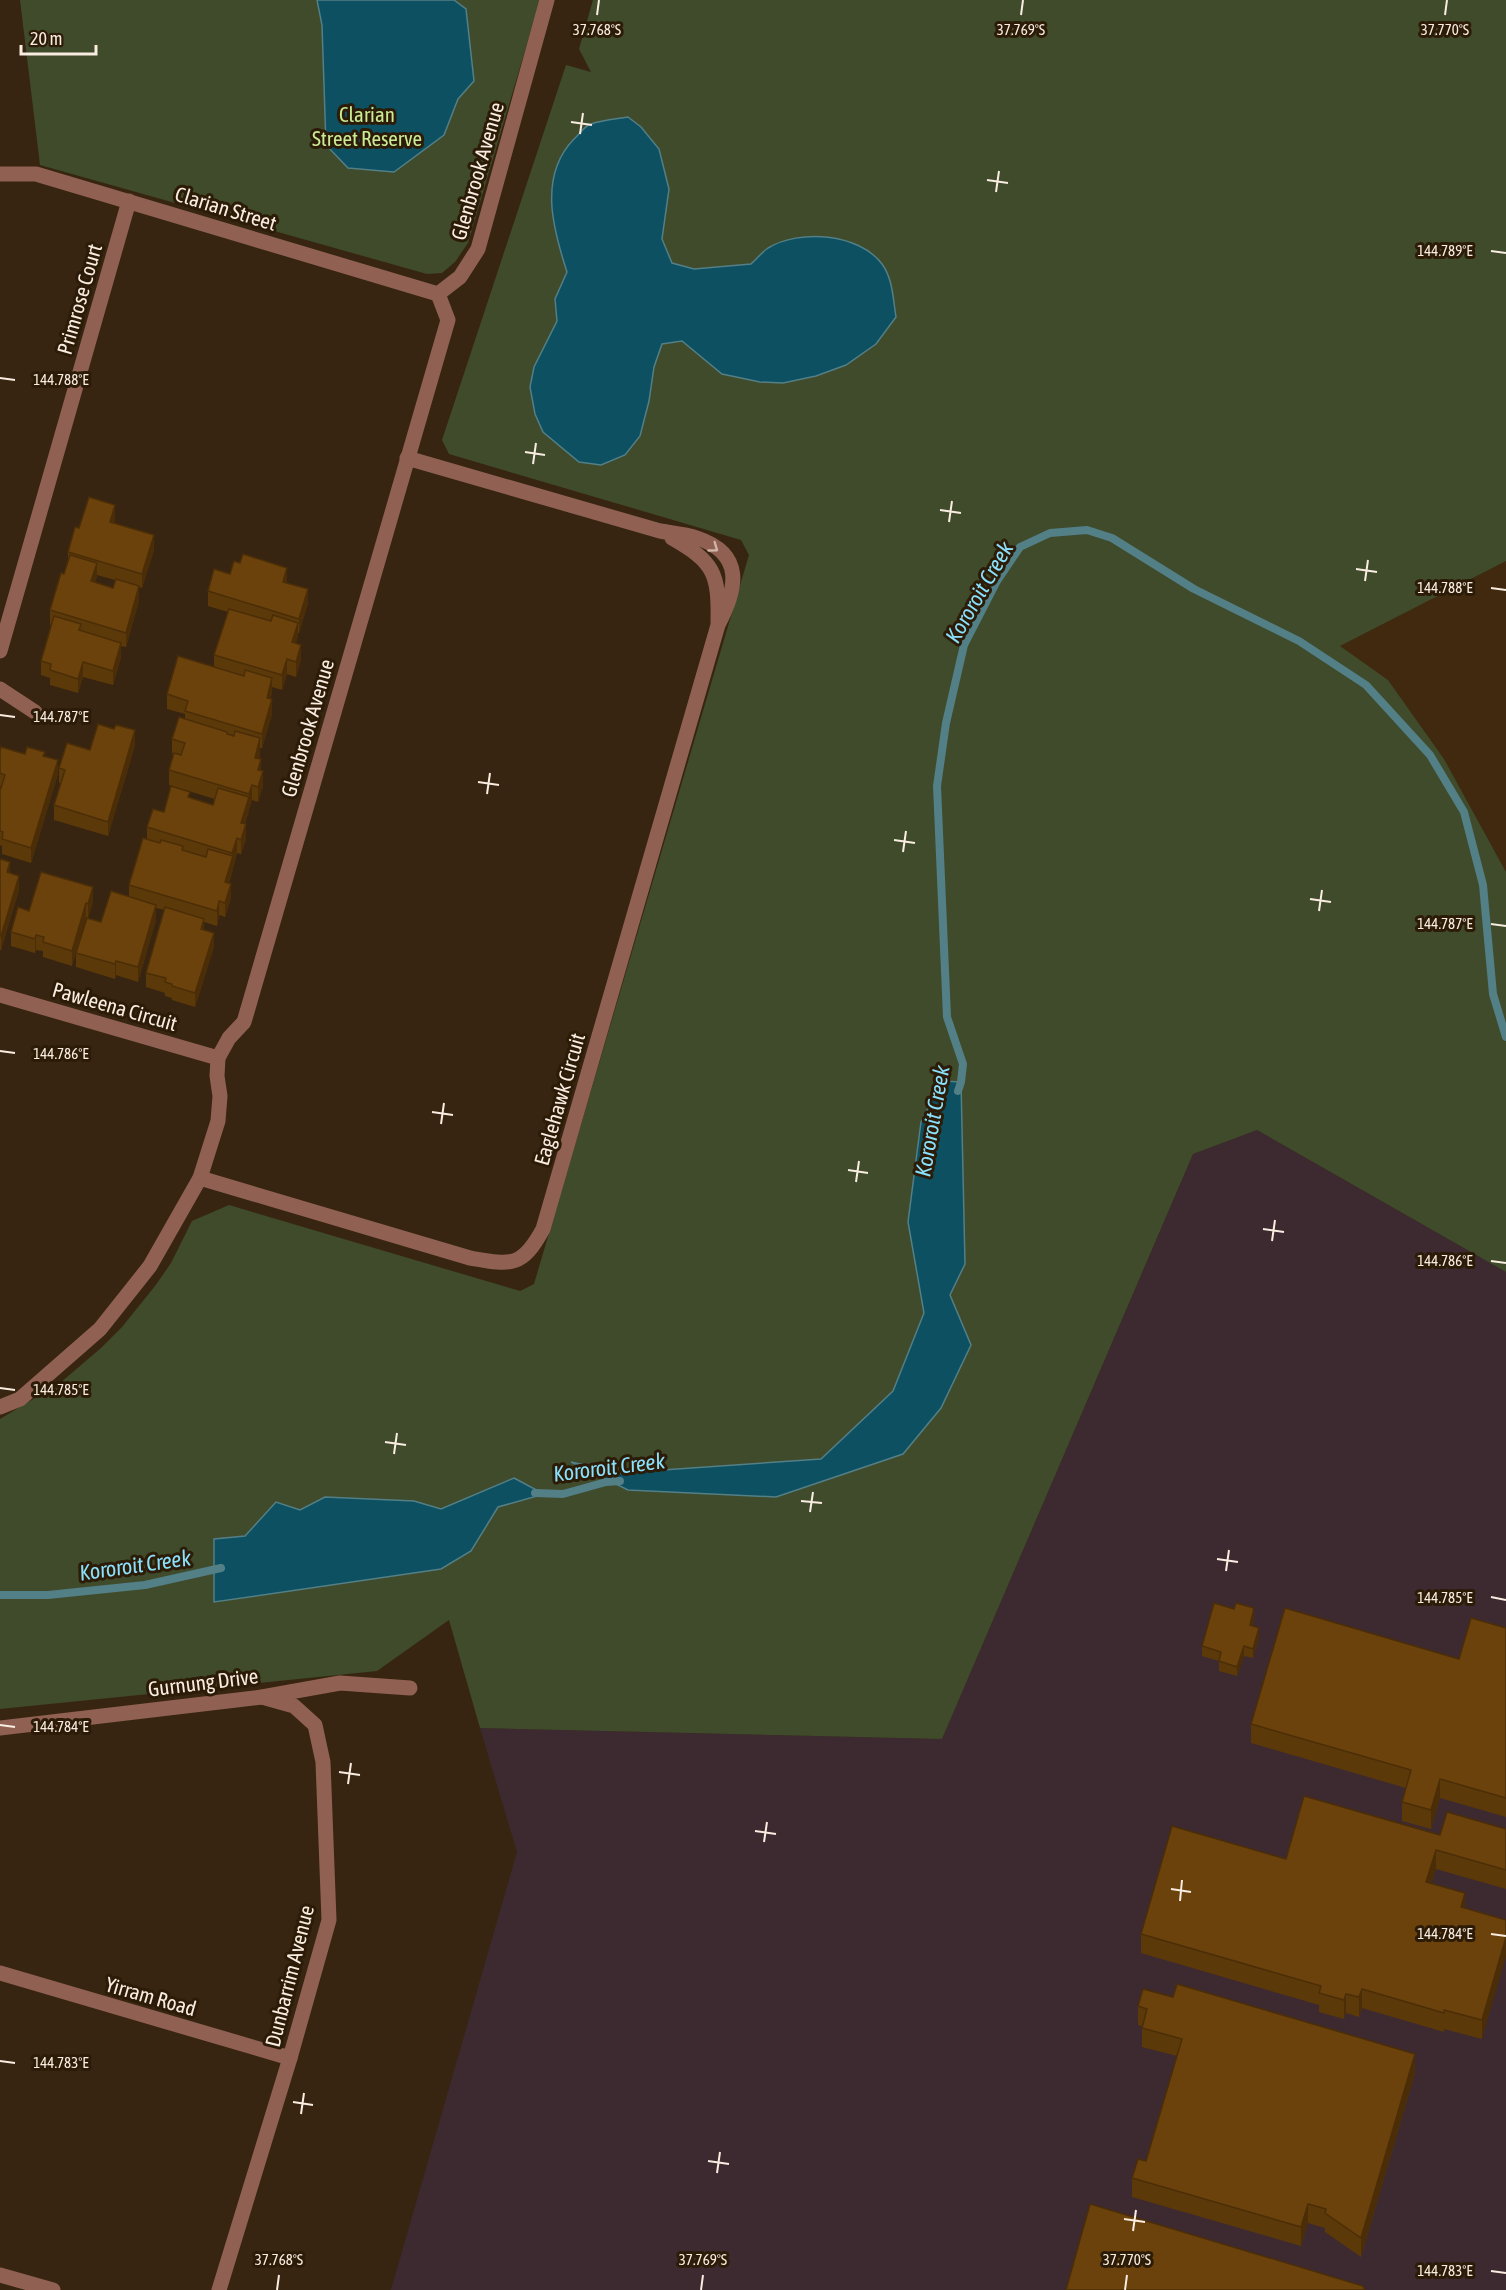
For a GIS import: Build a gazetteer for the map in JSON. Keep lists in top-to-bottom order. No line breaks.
{"streets":{"street":["Glenbrook Avenue","Clarian Street","Primrose Court","Pawleena Circuit","Eaglehawk Circuit","Gurnung Drive","Dunbarrim Avenue","Yirram Road"]},"crossings":[["Glenbrook Avenue","Clarian Street"],["Glenbrook Avenue","Pawleena Circuit"],["Glenbrook Avenue","Eaglehawk Circuit"],["Clarian Street","Primrose Court"],["Gurnung Drive","Dunbarrim Avenue"],["Dunbarrim Avenue","Yirram Road"]],"water":["Kororoit Creek"],"parks":["Clarian Street Reserve"],"scale_bar":"20 m","coordinates":["37.768°S","37.769°S","37.770°S","144.789°E","144.788°E","144.787°E","144.786°E","144.785°E","144.784°E","144.783°E"]}
